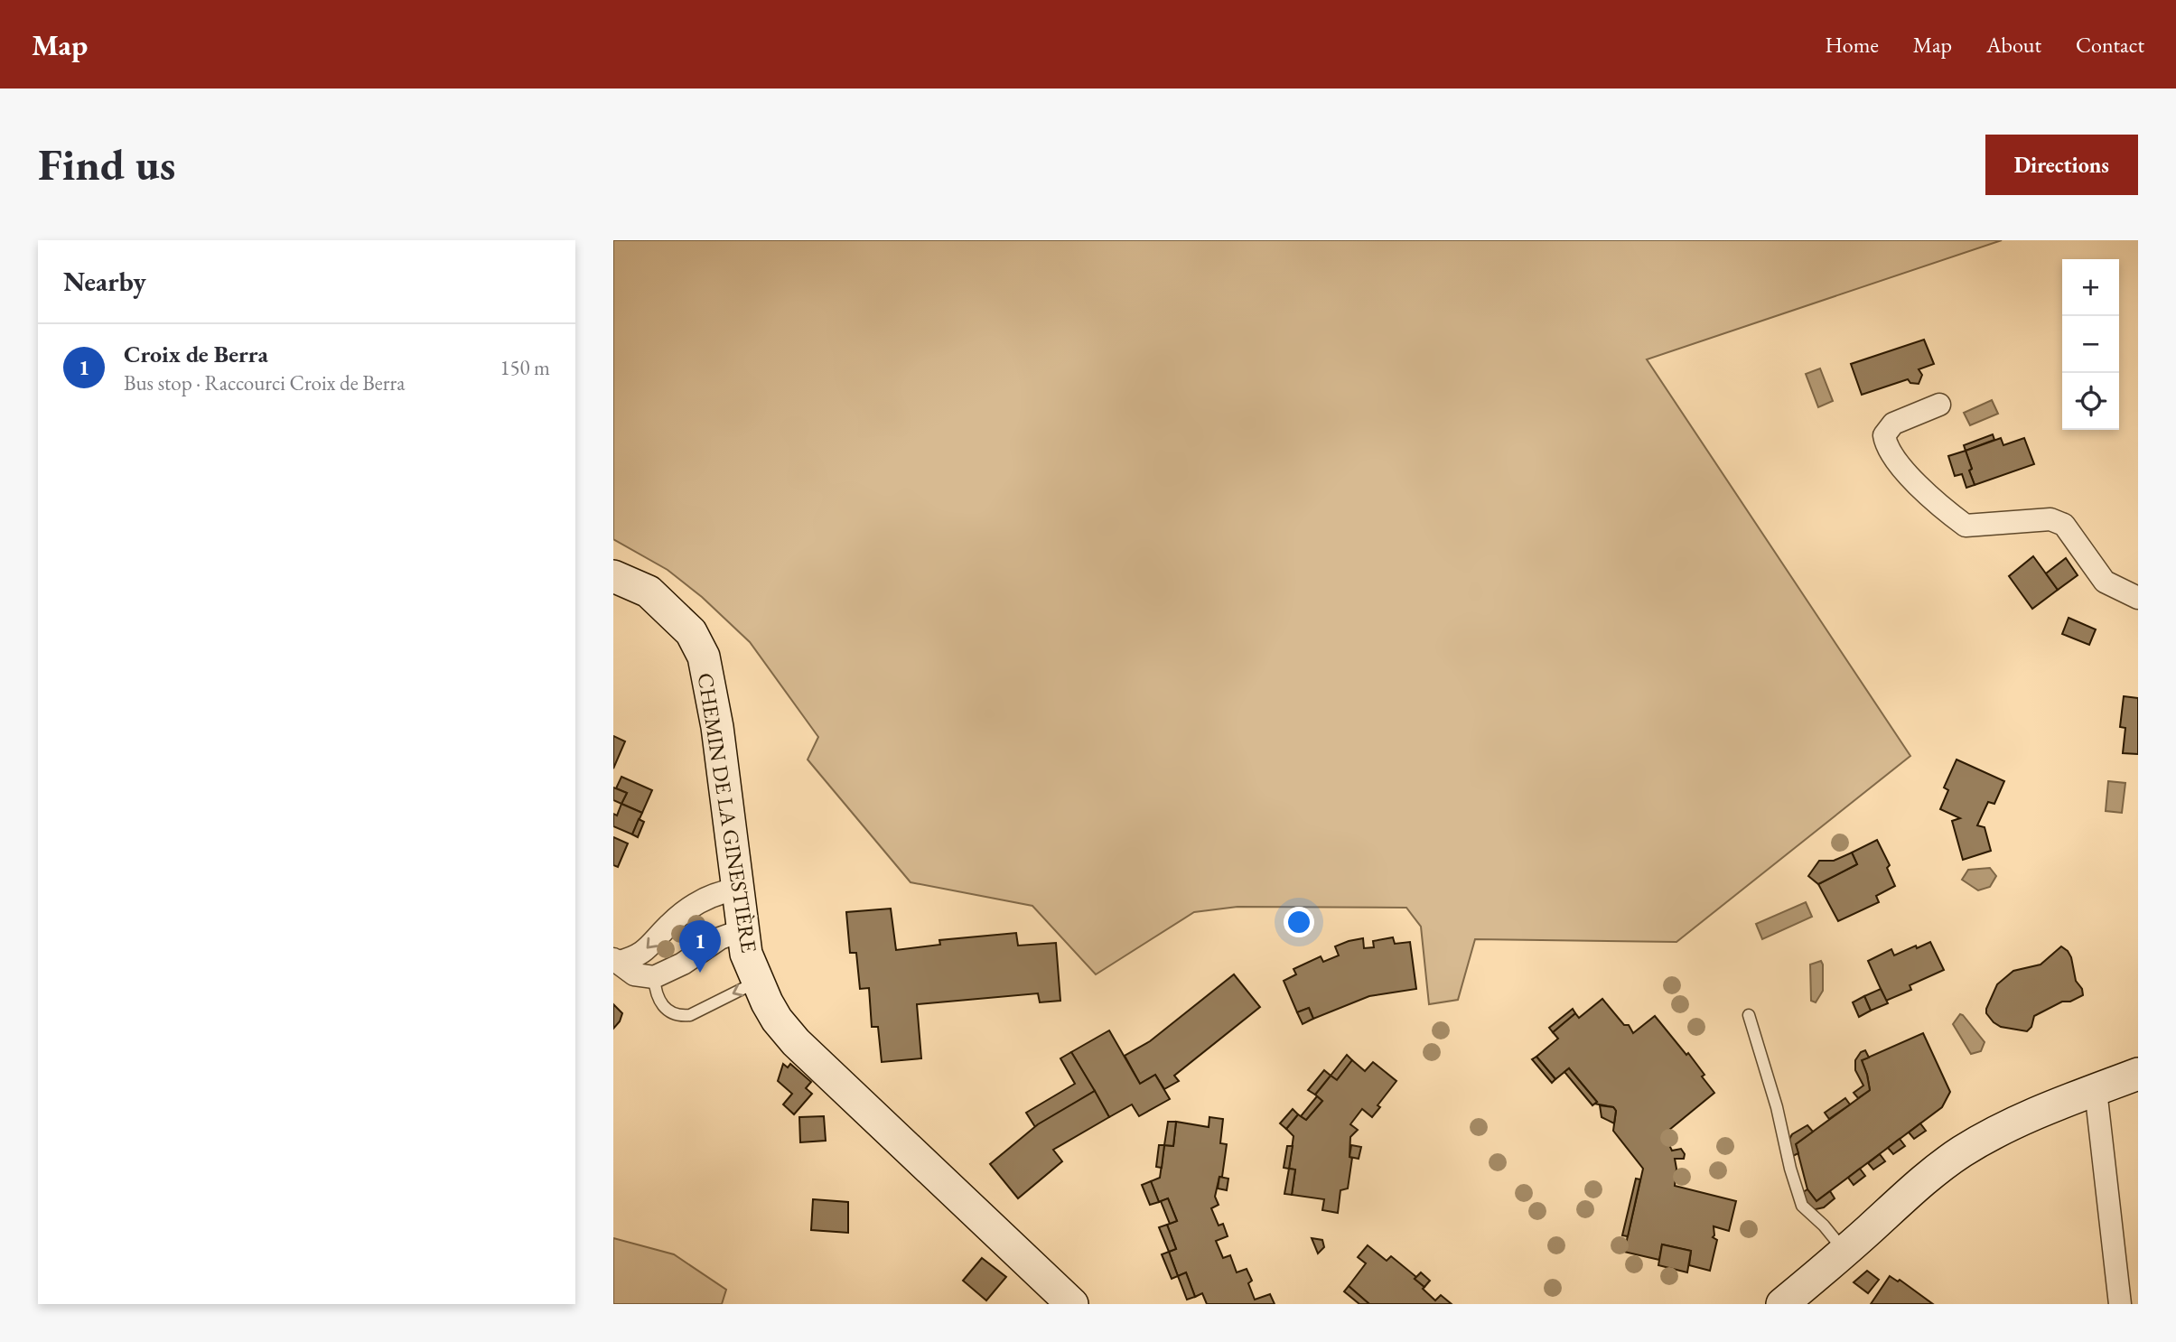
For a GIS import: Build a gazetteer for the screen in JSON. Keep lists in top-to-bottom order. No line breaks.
{"streets":{"street":["CHEMIN DE LA GINESTIÈRE"]},"page":{"header":"Map","nav":["Home","Map","About","Contact"],"buttons":"Directions","title":"Find us","heading":"Nearby","map_buttons":["+","−"],"list":[{"mark":"1","name":"Croix de Berra","note":"Bus stop · Raccourci Croix de Berra","value":"150 m"}],"pins":"1"}}
